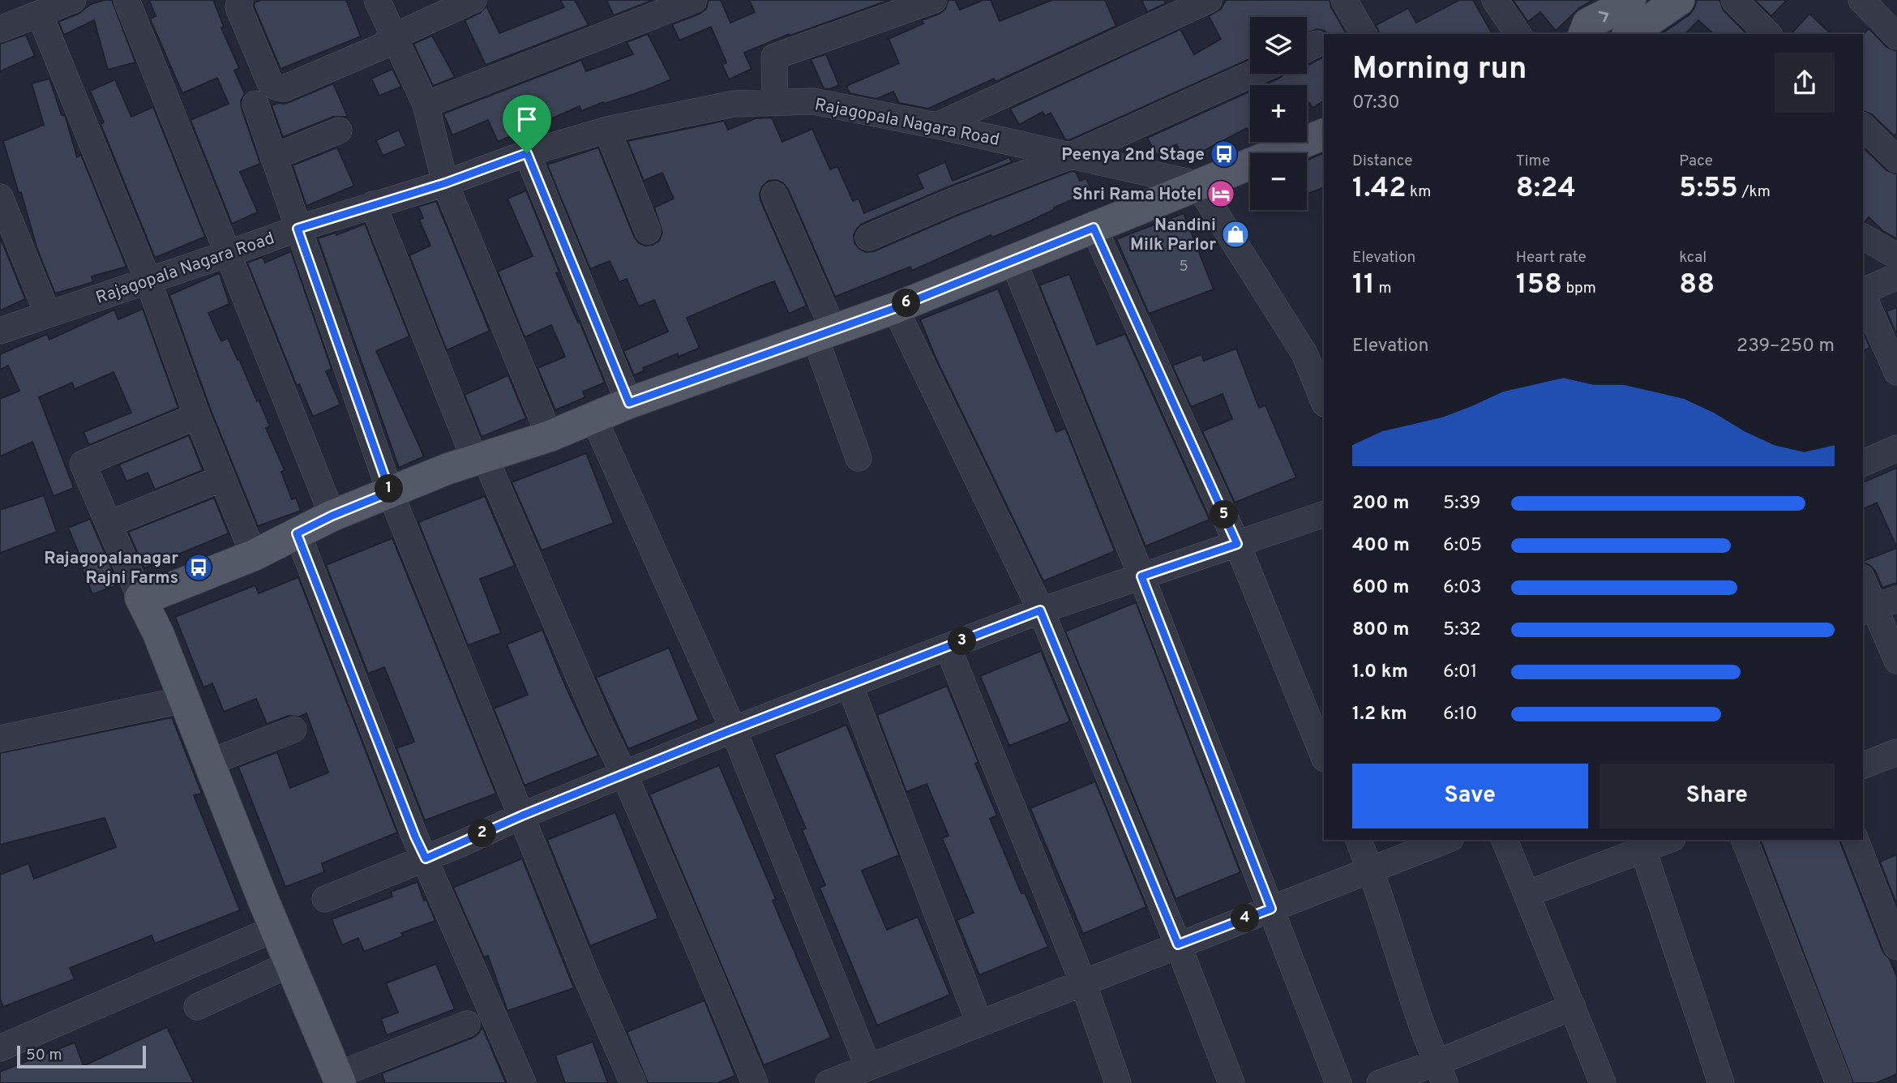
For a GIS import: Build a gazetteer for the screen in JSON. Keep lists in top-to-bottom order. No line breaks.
{"streets":{"street":["Rajagopala Nagara Road"]},"places":{"bus stop":["Peenya 2nd Stage","Rajagopalanagar Rajni Farms"],"hotel":["Shri Rama Hotel"],"shop":["Nandini Milk Parlor"]},"house_numbers":["5"],"scale_bar":"50 m","page":{"map_buttons":["+","−"],"heading":["Morning run","07:30"],"stats":[["Distance","1.42 km"],["Time","8:24"],["Pace","5:55 /km"],["Elevation","11 m"],["Heart rate","158 bpm"],["kcal","88"]],"pins":["6","1","5","3","2","4"],"chart":["Elevation","239–250 m"],"list":[{"name":"200 m","note":"5:39"},{"name":"400 m","note":"6:05"},{"name":"600 m","note":"6:03"},{"name":"800 m","note":"5:32"},{"name":"1.0 km","note":"6:01"},{"name":"1.2 km","note":"6:10"}],"buttons":["Save","Share"],"scale":"50 m"}}
